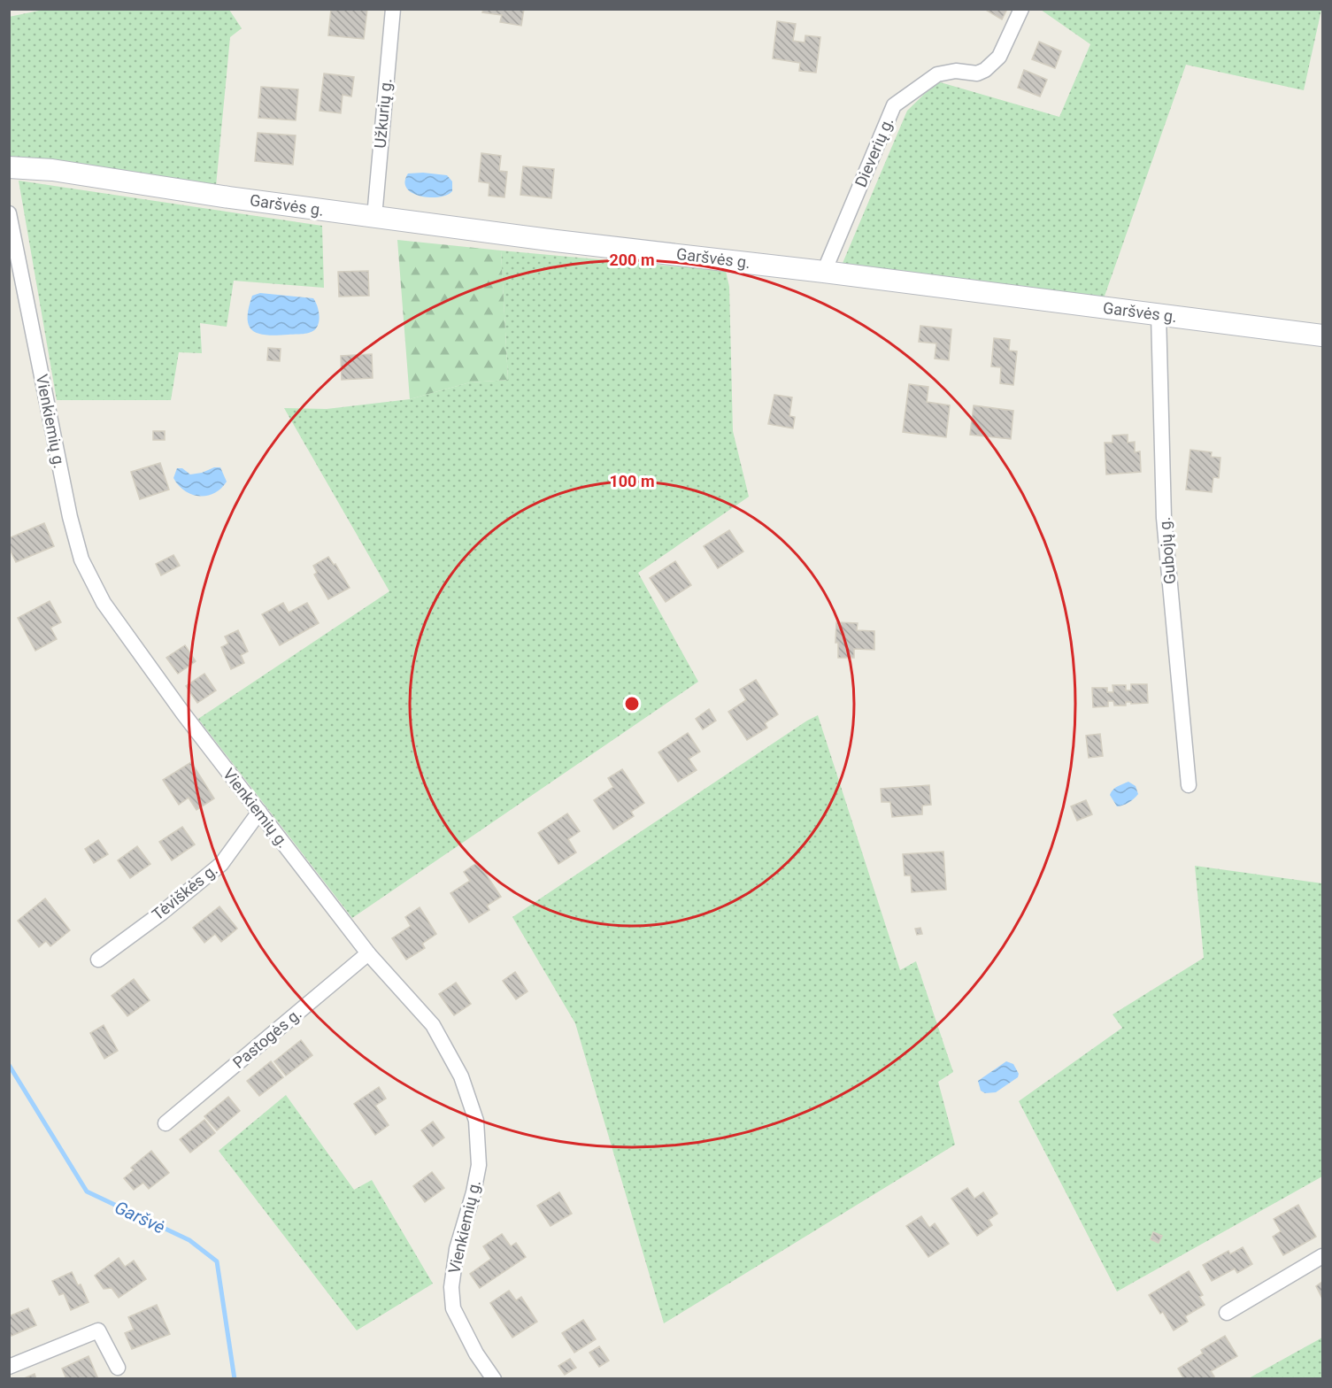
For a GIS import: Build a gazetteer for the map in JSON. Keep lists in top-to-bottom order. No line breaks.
{"streets":{"main road":["Garšvės g."],"street":["Užkurių g.","Dieverių g.","Vienkiemių g.","Gubojų g.","Tėviškės g.","Pastogės g."]},"crossings":[["Užkurių g.","Garšvės g."],["Dieverių g.","Garšvės g."],["Garšvės g.","Gubojų g."],["Vienkiemių g.","Tėviškės g."],["Vienkiemių g.","Pastogės g."]],"water":["Garšvė"],"rings":["200 m","100 m"]}
